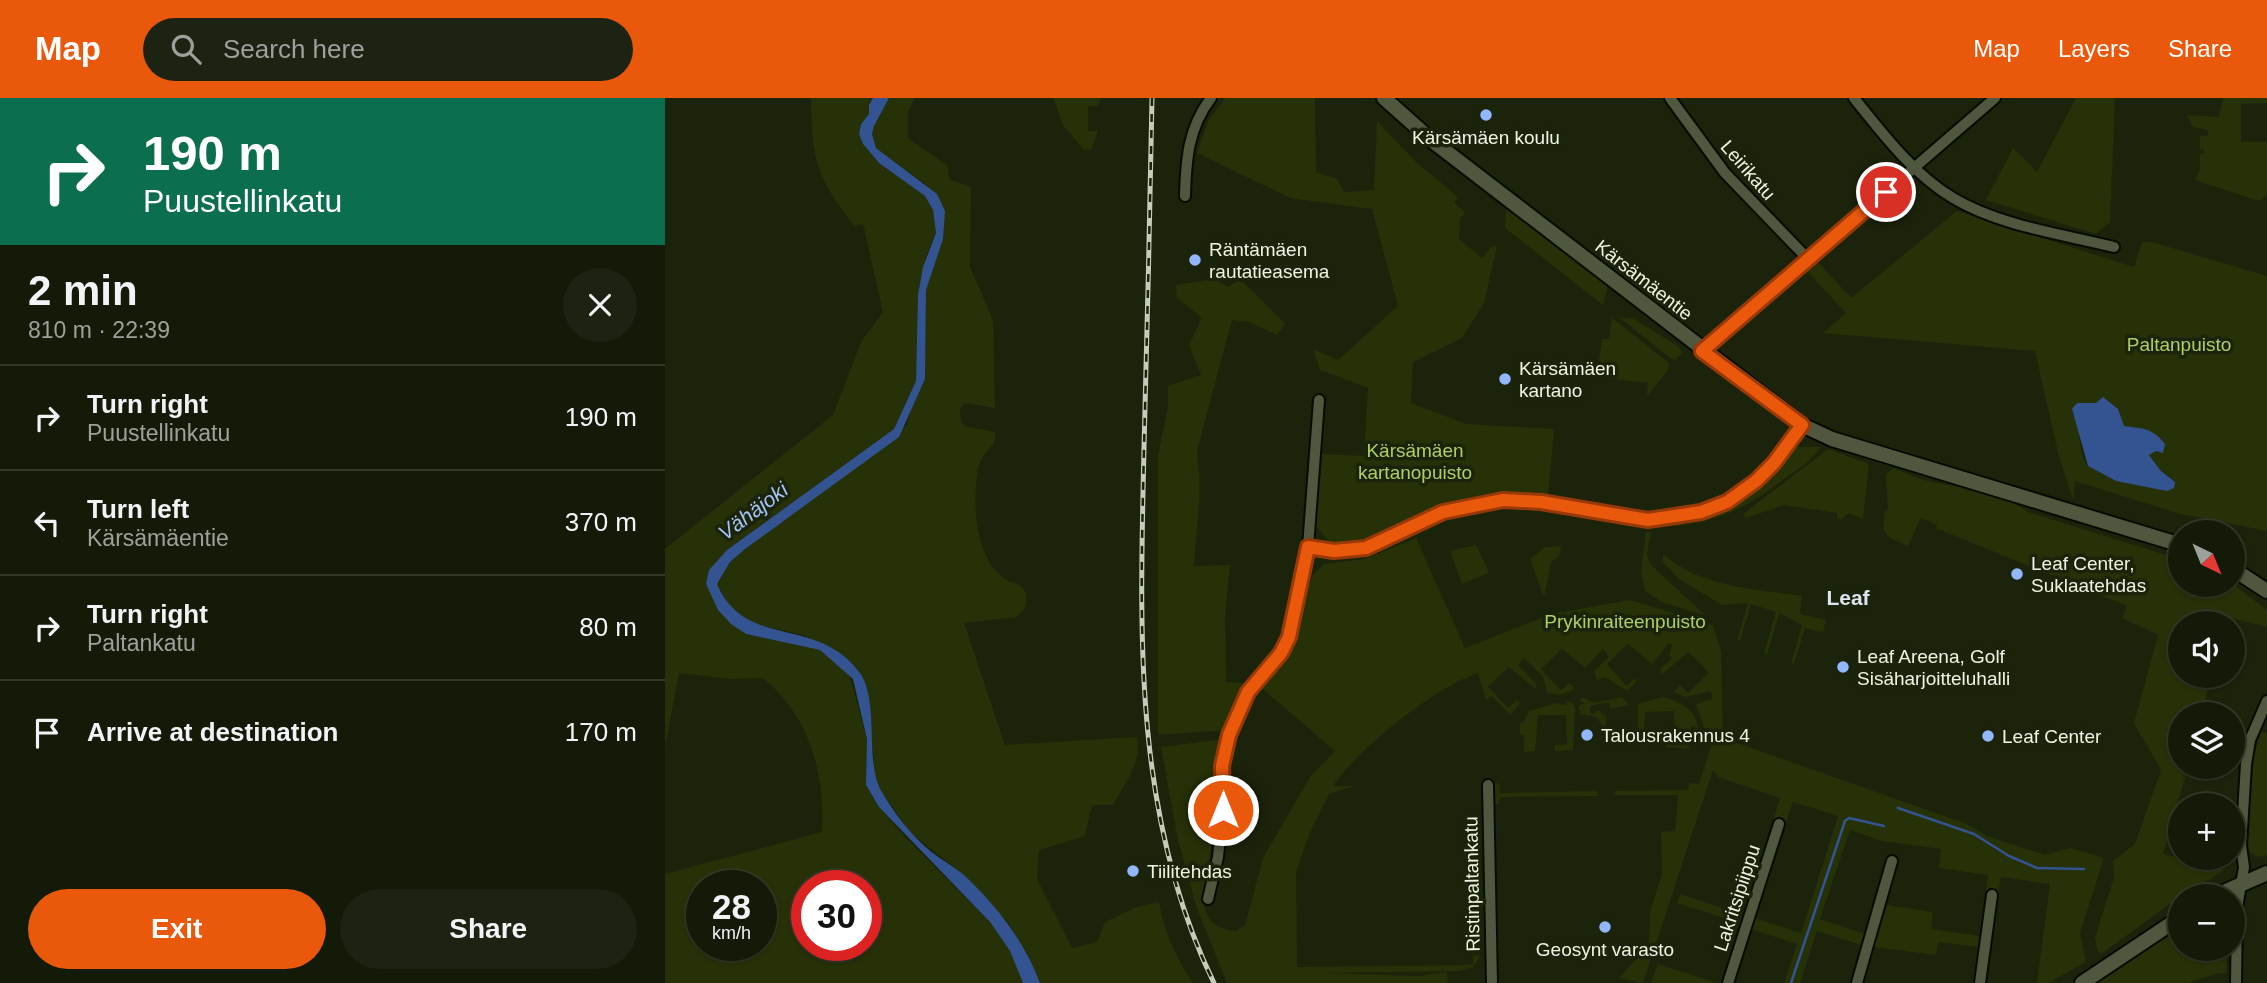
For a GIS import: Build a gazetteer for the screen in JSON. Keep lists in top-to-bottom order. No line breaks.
{"streets":{"street":["Leirikatu","Kärsämäentie","Ristinpaltankatu","Lakritsipiippu"]},"districts":["Leaf"],"water":["Vähäjoki"],"parks":["Paltanpuisto","Kärsämäen kartanopuisto","Prykinraiteenpuisto"],"places":["Kärsämäen koulu","Räntämäen rautatieasema","Kärsämäen kartano","Leaf Center, Suklaatehdas","Leaf Areena, Golf Sisäharjoitteluhalli","Talousrakennus 4","Leaf Center","Tiilitehdas","Geosynt varasto"],"north":"bottom right","page":{"header":"Map","search":"Search here","nav":["Map","Layers","Share"],"turn":["190 m","Puustellinkatu"],"heading":["2 min","810 m · 22:39"],"list":[{"name":"Turn right","note":"Puustellinkatu","value":"190 m"},{"name":"Turn left","note":"Kärsämäentie","value":"370 m"},{"name":"Turn right","note":"Paltankatu","value":"80 m"},{"name":"Arrive at destination","value":"170 m"}],"map_buttons":["+","−"],"speed":"28 km/h","limit":"30","buttons":["Exit","Share"]}}
